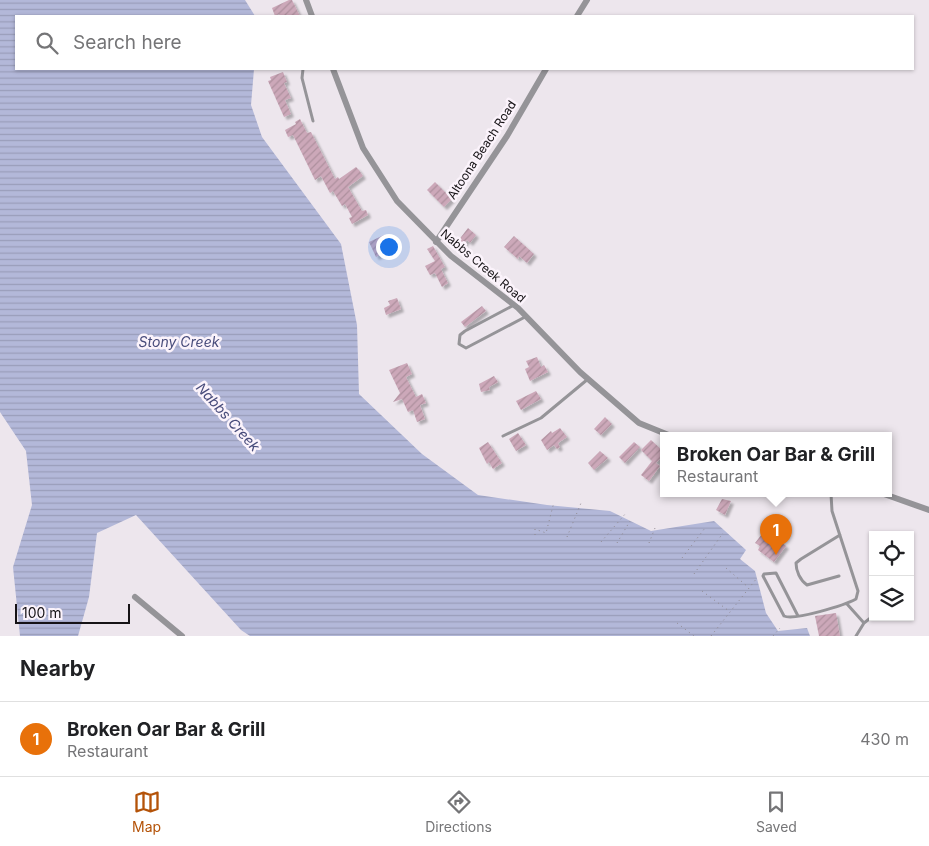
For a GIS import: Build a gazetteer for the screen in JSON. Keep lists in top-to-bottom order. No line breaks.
{"streets":{"street":["Altoona Beach Road","Nabbs Creek Road"]},"crossings":[["Altoona Beach Road","Nabbs Creek Road"]],"water":["Stony Creek","Nabbs Creek"],"scale_bar":"100 m","page":{"search":"Search here","popup":["Broken Oar Bar & Grill","Restaurant"],"pins":"1","scale":"100 m","heading":"Nearby","list":[{"mark":"1","name":"Broken Oar Bar & Grill","note":"Restaurant","value":"430 m"}],"nav":["Map","Directions","Saved"]}}
